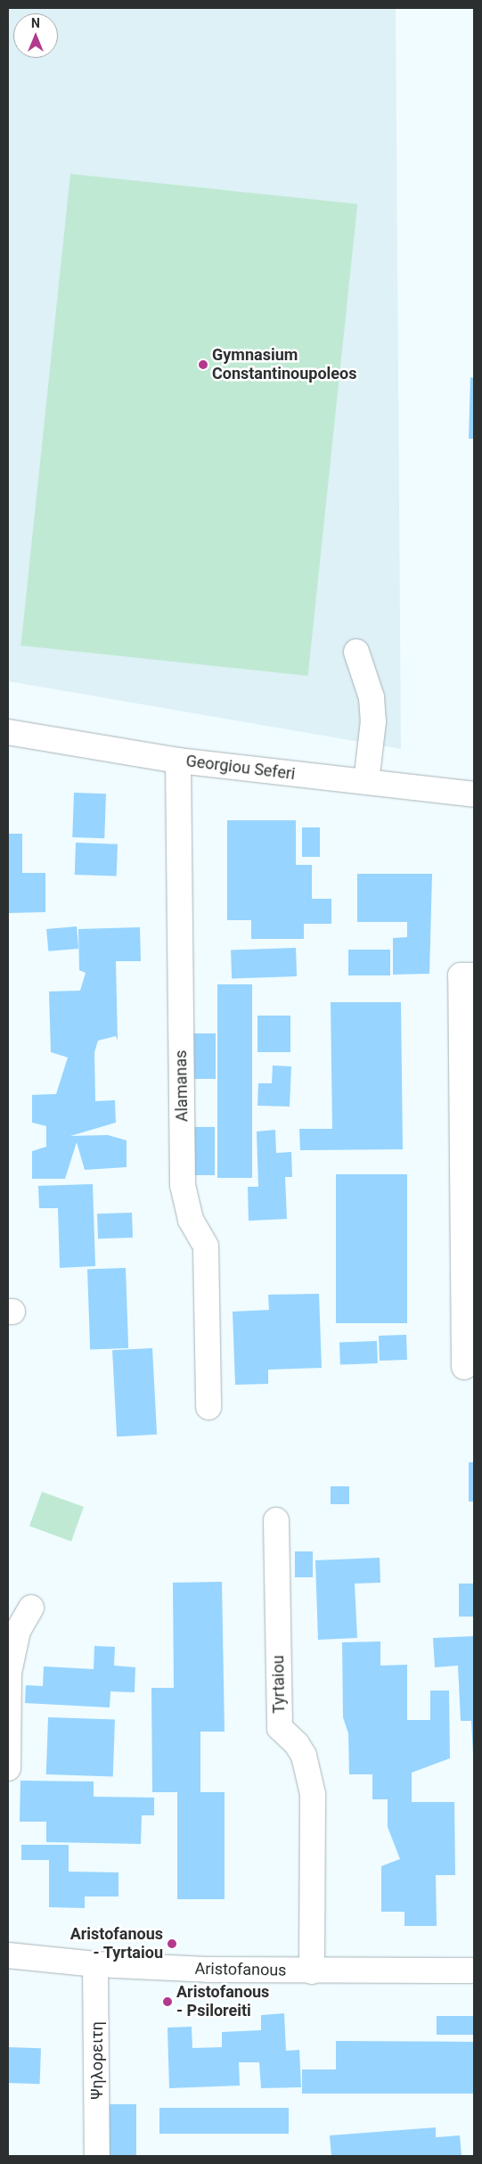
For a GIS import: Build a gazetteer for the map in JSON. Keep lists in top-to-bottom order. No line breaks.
{"streets":{"street":["Georgiou Seferi","Alamanas","Tyrtaiou","Aristofanous","Ψηλορειτη"]},"crossings":[["Georgiou Seferi","Alamanas"],["Tyrtaiou","Aristofanous"],["Aristofanous","Ψηλορειτη"]],"places":["Gymnasium Constantinoupoleos","Aristofanous - Tyrtaiou","Aristofanous - Psiloreiti"],"north":"top"}
